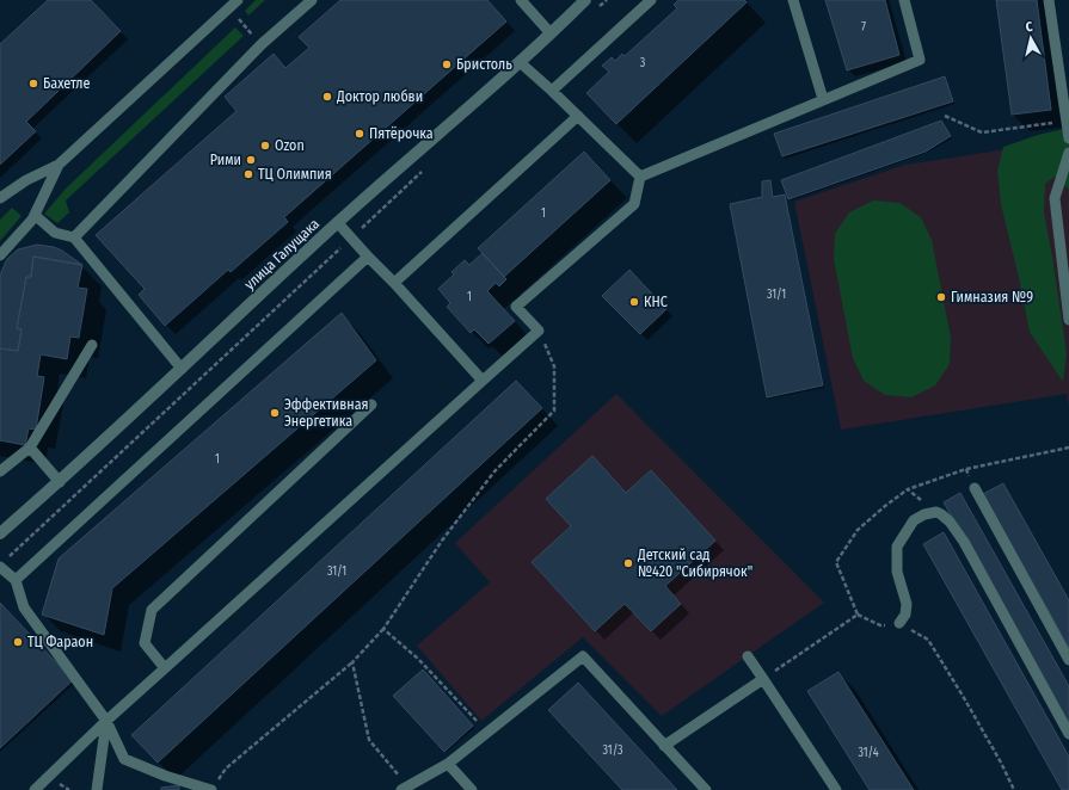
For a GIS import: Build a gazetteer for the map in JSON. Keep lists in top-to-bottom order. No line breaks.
{"streets":{"street":["улица Галущака"]},"places":["Бристоль","Бахетле","Доктор любви","Пятёрочка","Ozon","Рими","ТЦ Олимпия","Гимназия №9","КНС","Эффективная Энергетика","Детский сад №420 \"Сибирячок\"","ТЦ Фараон"],"house_numbers":["7","3","1","31/1","1","1","31/1","31/3","31/4"],"north":"top"}
